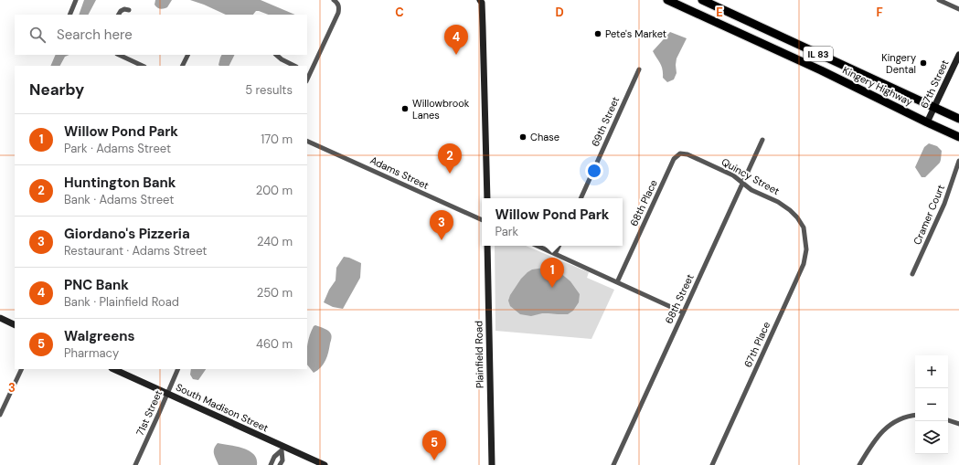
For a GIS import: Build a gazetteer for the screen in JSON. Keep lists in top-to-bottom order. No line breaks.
{"streets":{"highway":["IL 83","Kingery Highway"],"main road":["67th Street","Plainfield Road","South Madison Street"],"street":["69th Street","Adams Street","Quincy Street","68th Place","Cramer Court","68th Street","67th Place","71st Street"]},"crossings":[["67th Street","Kingery Highway"],["Quincy Street","68th Place"],["Quincy Street","68th Street"],["Quincy Street","67th Place"],["South Madison Street","71st Street"]],"places":["Pete's Market","Kingery Dental","Willowbrook Lanes","Chase"],"page":{"search":"Search here","pins":["4","2","3","1","5"],"heading":["Nearby","5 results"],"list":[{"mark":"1","name":"Willow Pond Park","note":"Park · Adams Street","value":"170 m"},{"mark":"2","name":"Huntington Bank","note":"Bank · Adams Street","value":"200 m"},{"mark":"3","name":"Giordano's Pizzeria","note":"Restaurant · Adams Street","value":"240 m"},{"mark":"4","name":"PNC Bank","note":"Bank · Plainfield Road","value":"250 m"},{"mark":"5","name":"Walgreens","note":"Pharmacy","value":"460 m"}],"popup":["Willow Pond Park","Park"],"map_buttons":["+","−"]},"grid":{"columns":["C","D","E","F"],"rows":["3"]}}
